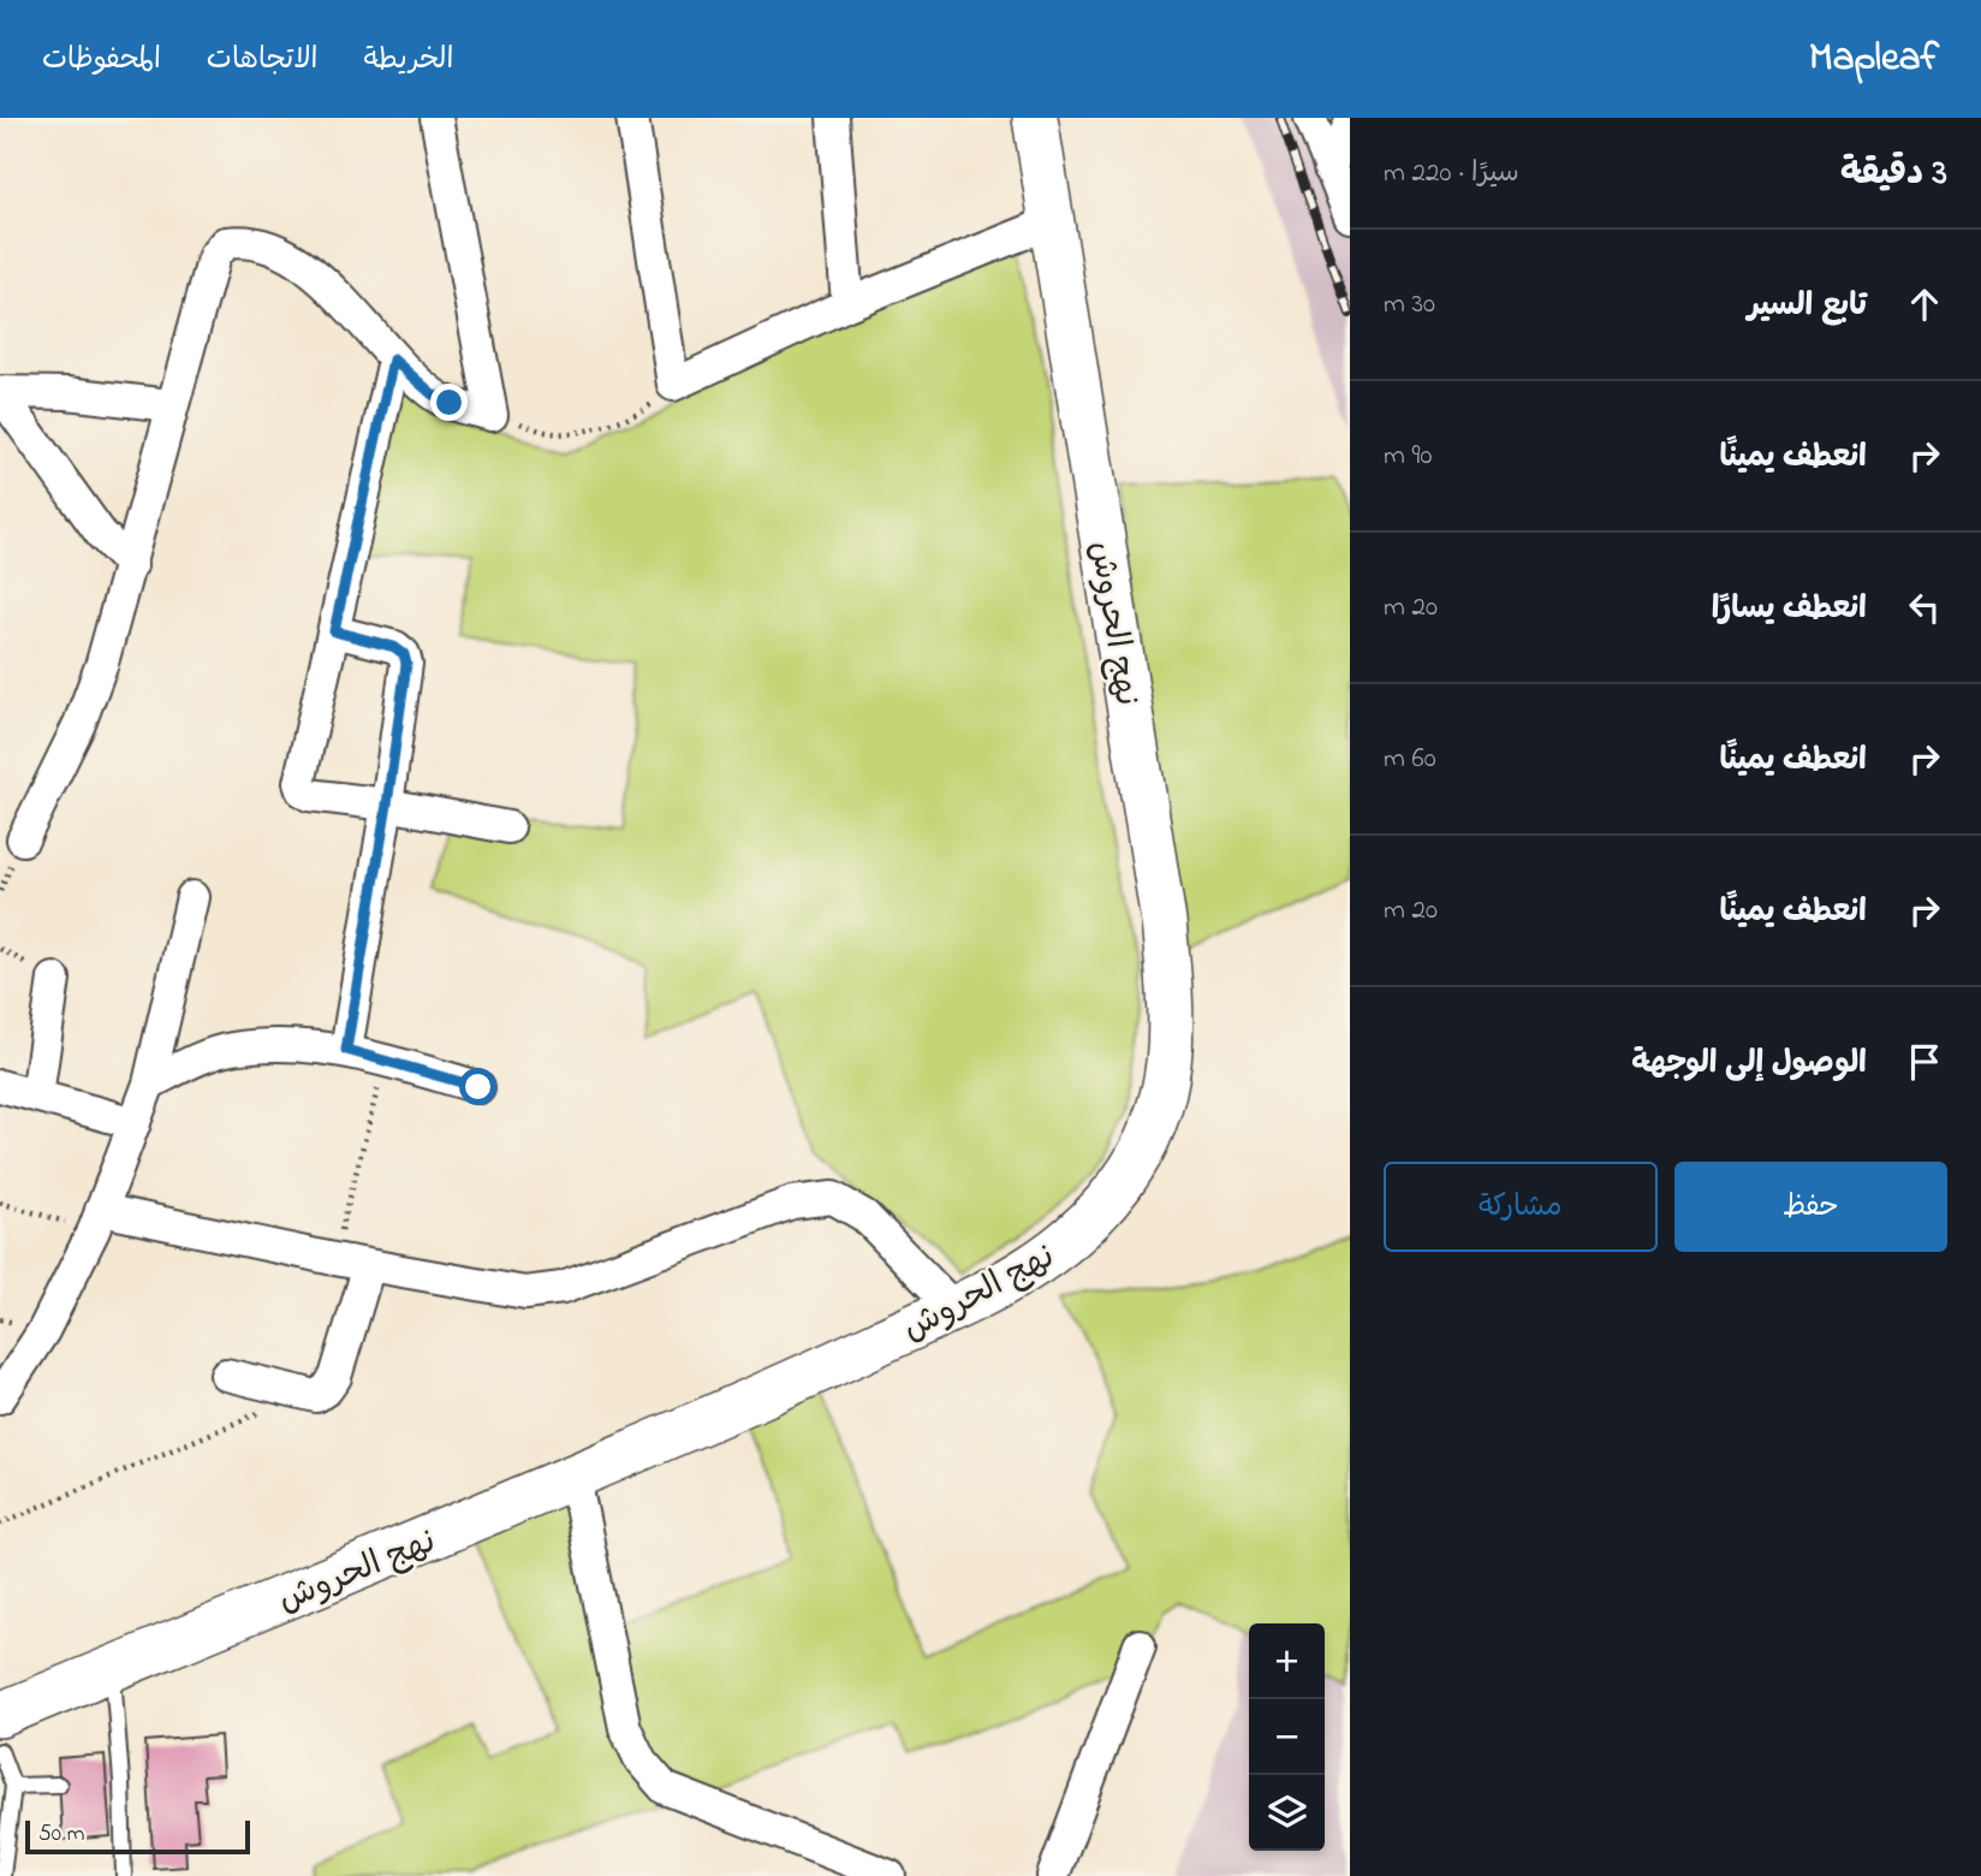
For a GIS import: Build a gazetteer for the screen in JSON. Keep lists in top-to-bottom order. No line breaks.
{"streets":{"street":["نهج الحروش"]},"scale_bar":"50 m","page":{"header":"Mapleaf","nav":["الخريطة","الاتجاهات","المحفوظات"],"heading":["3 دقيقة","سيرًا · 220 m"],"list":[["تابع السير","30 m"],["انعطف يمينًا","90 m"],["انعطف يسارًا","20 m"],["انعطف يمينًا","60 m"],["انعطف يمينًا","20 m"],"الوصول إلى الوجهة"],"buttons":["حفظ","مشاركة"],"map_buttons":["+","−"],"scale":"50 m"}}
